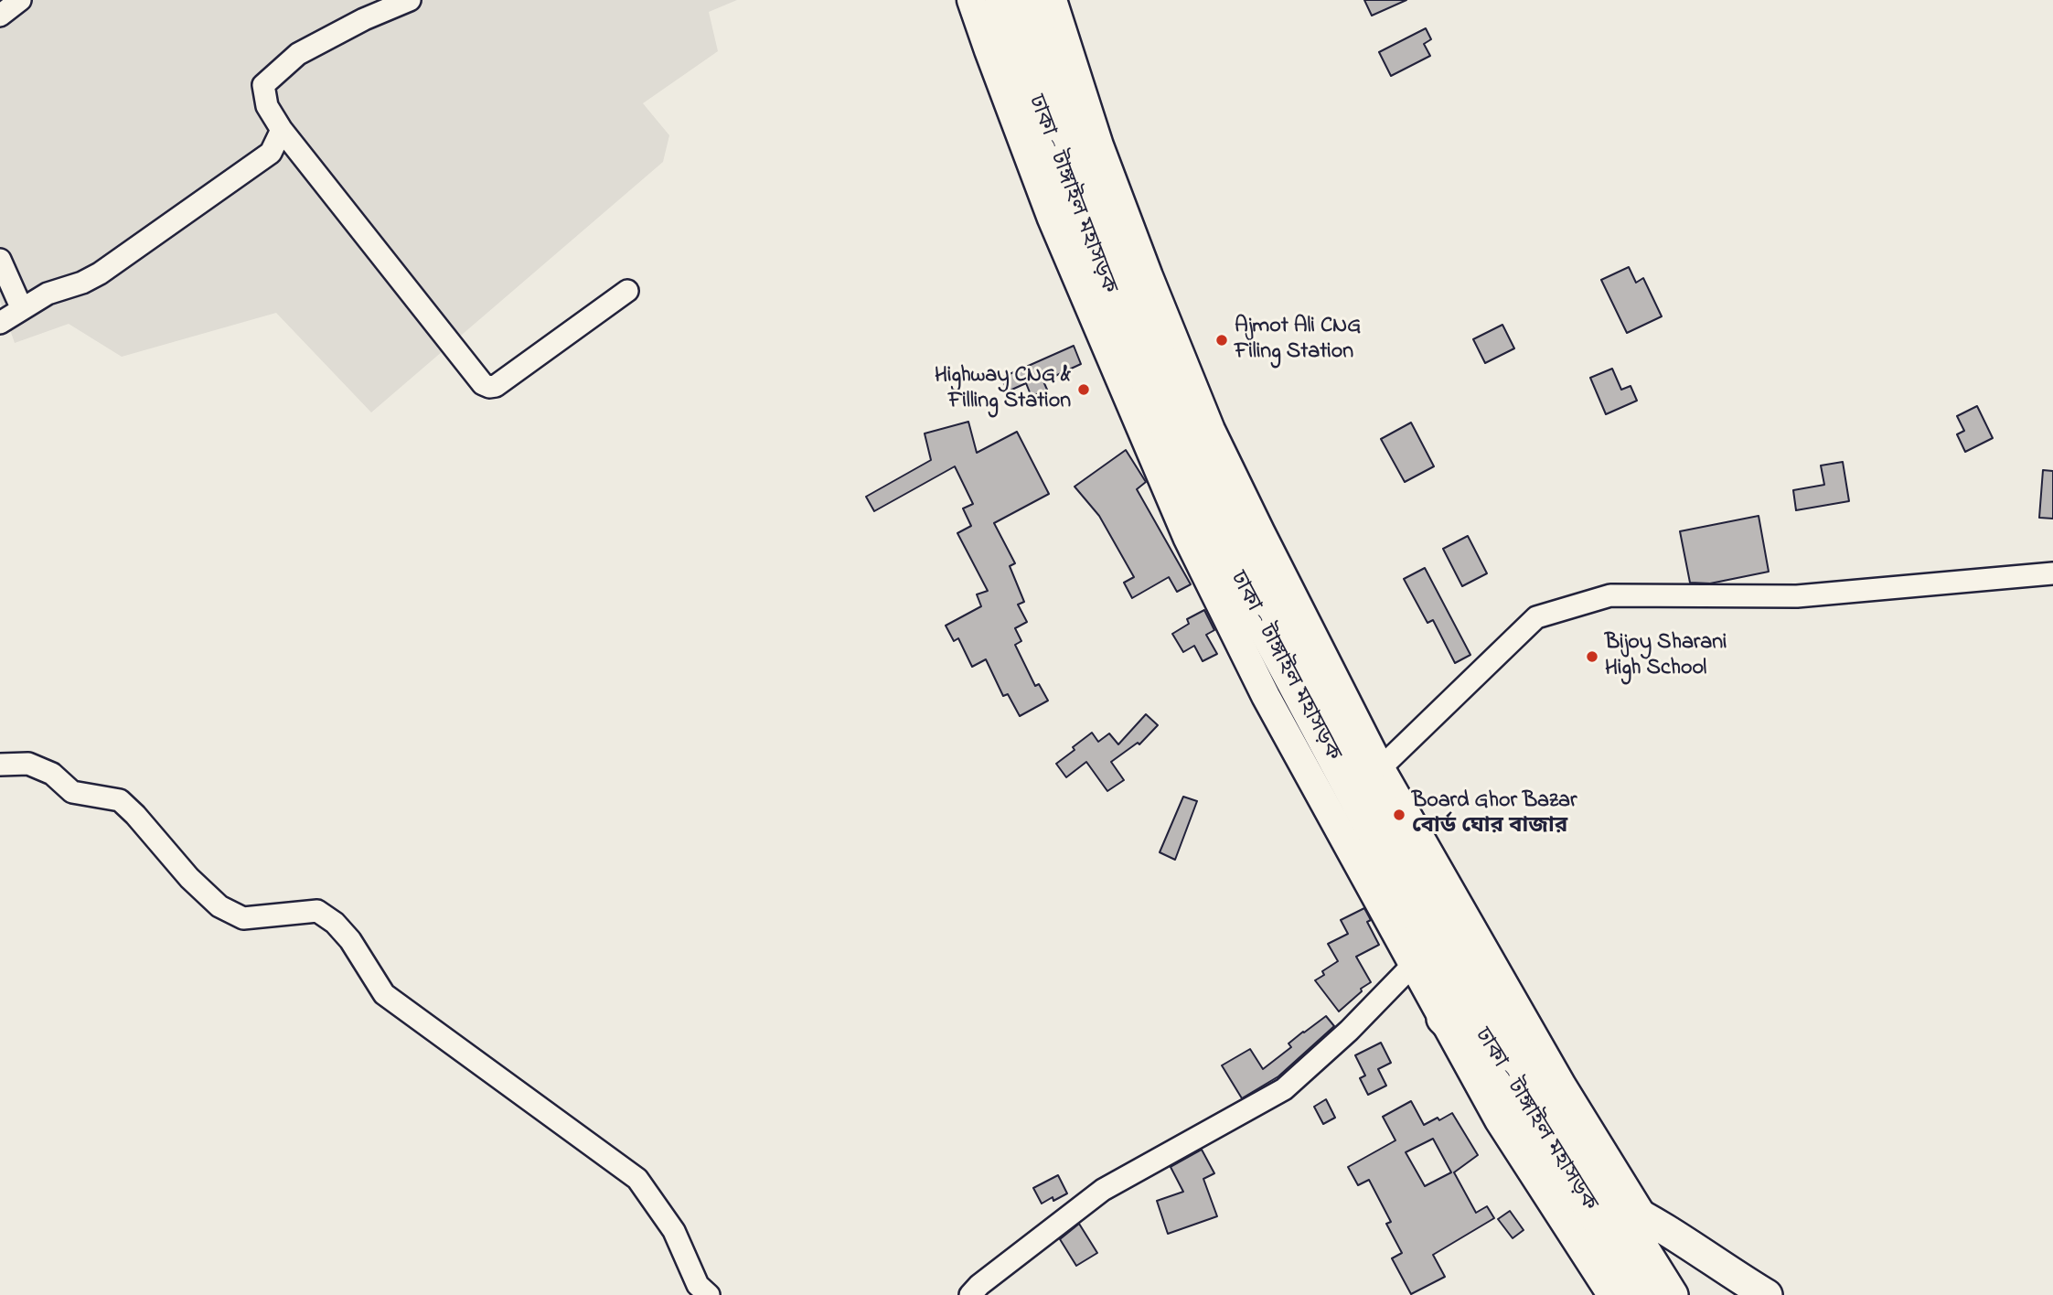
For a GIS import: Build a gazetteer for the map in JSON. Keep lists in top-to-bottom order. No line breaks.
{"streets":{"highway":["ঢাকা - টাঙ্গাইল মহাসড়ক"]},"places":["Ajmot Ali CNG Filing Station","Highway CNG & Filling Station","Bijoy Sharani High School","Board Ghor Bazar বোর্ড ঘোর বাজার"]}
